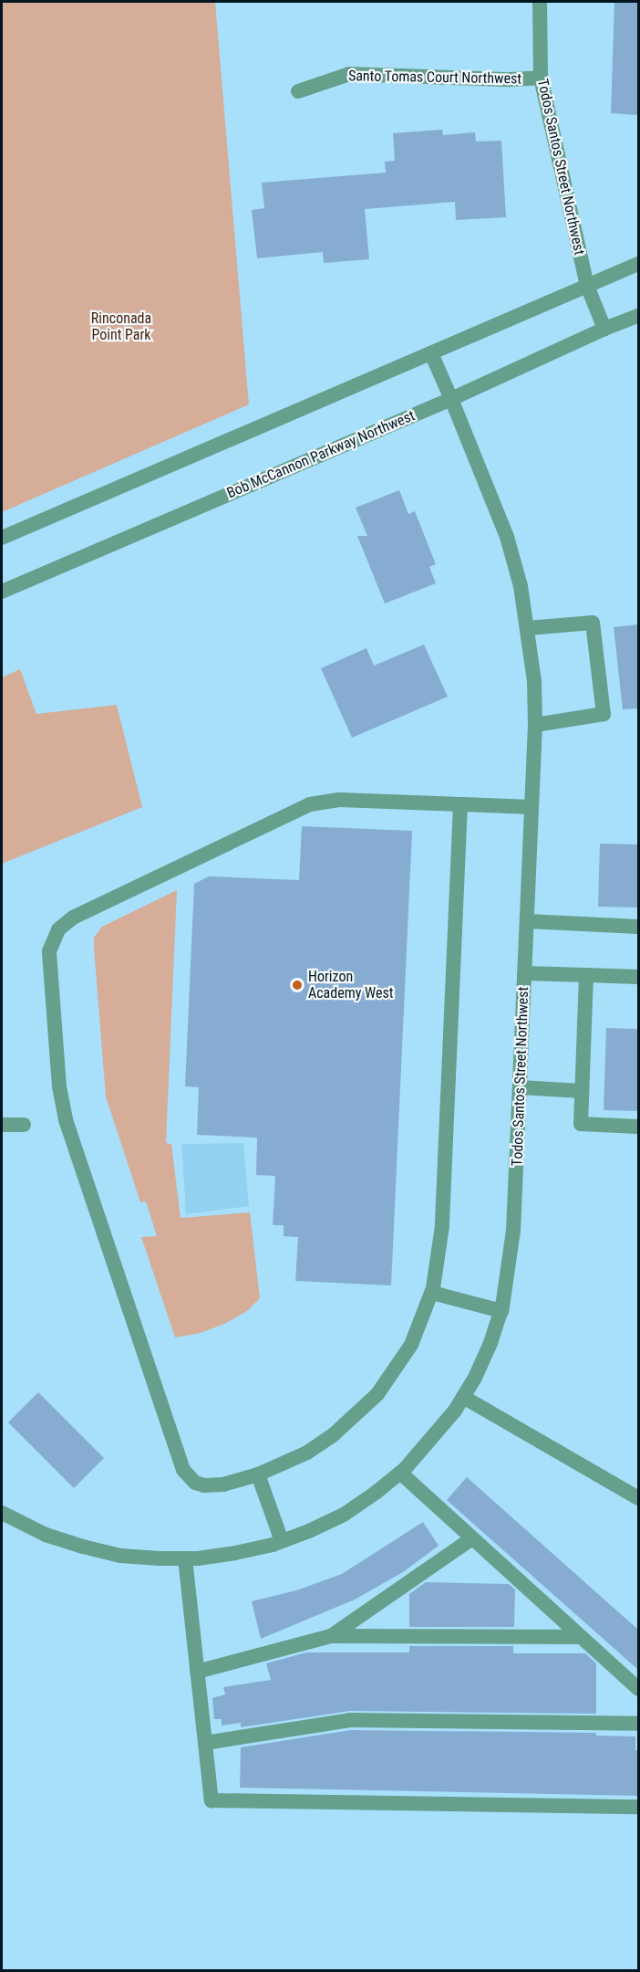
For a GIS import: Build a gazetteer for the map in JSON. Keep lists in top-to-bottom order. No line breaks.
{"streets":{"street":["Santo Tomas Court Northwest","Todos Santos Street Northwest","Bob McCannon Parkway Northwest"]},"crossings":[["Santo Tomas Court Northwest","Todos Santos Street Northwest"],["Todos Santos Street Northwest","Bob McCannon Parkway Northwest"]],"parks":["Rinconada Point Park"],"places":["Horizon Academy West"]}
